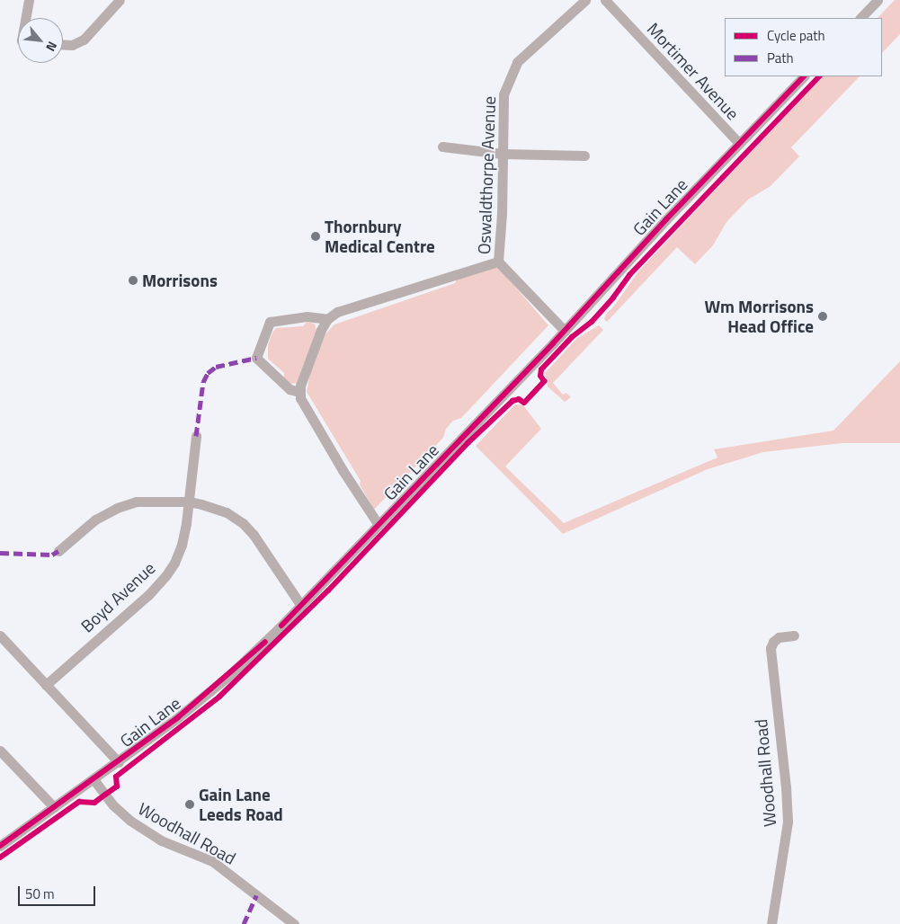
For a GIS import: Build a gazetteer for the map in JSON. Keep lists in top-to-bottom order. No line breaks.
{"streets":{"street":["Mortimer Avenue","Oswaldthorpe Avenue","Gain Lane","Boyd Avenue","Woodhall Road"]},"crossings":[["Mortimer Avenue","Gain Lane"],["Oswaldthorpe Avenue","Gain Lane"],["Gain Lane","Woodhall Road"]],"places":["Thornbury Medical Centre","Morrisons","Wm Morrisons Head Office","Gain Lane Leeds Road"],"legend":["Cycle path","Path"],"scale_bar":"50 m","north":"bottom right"}
